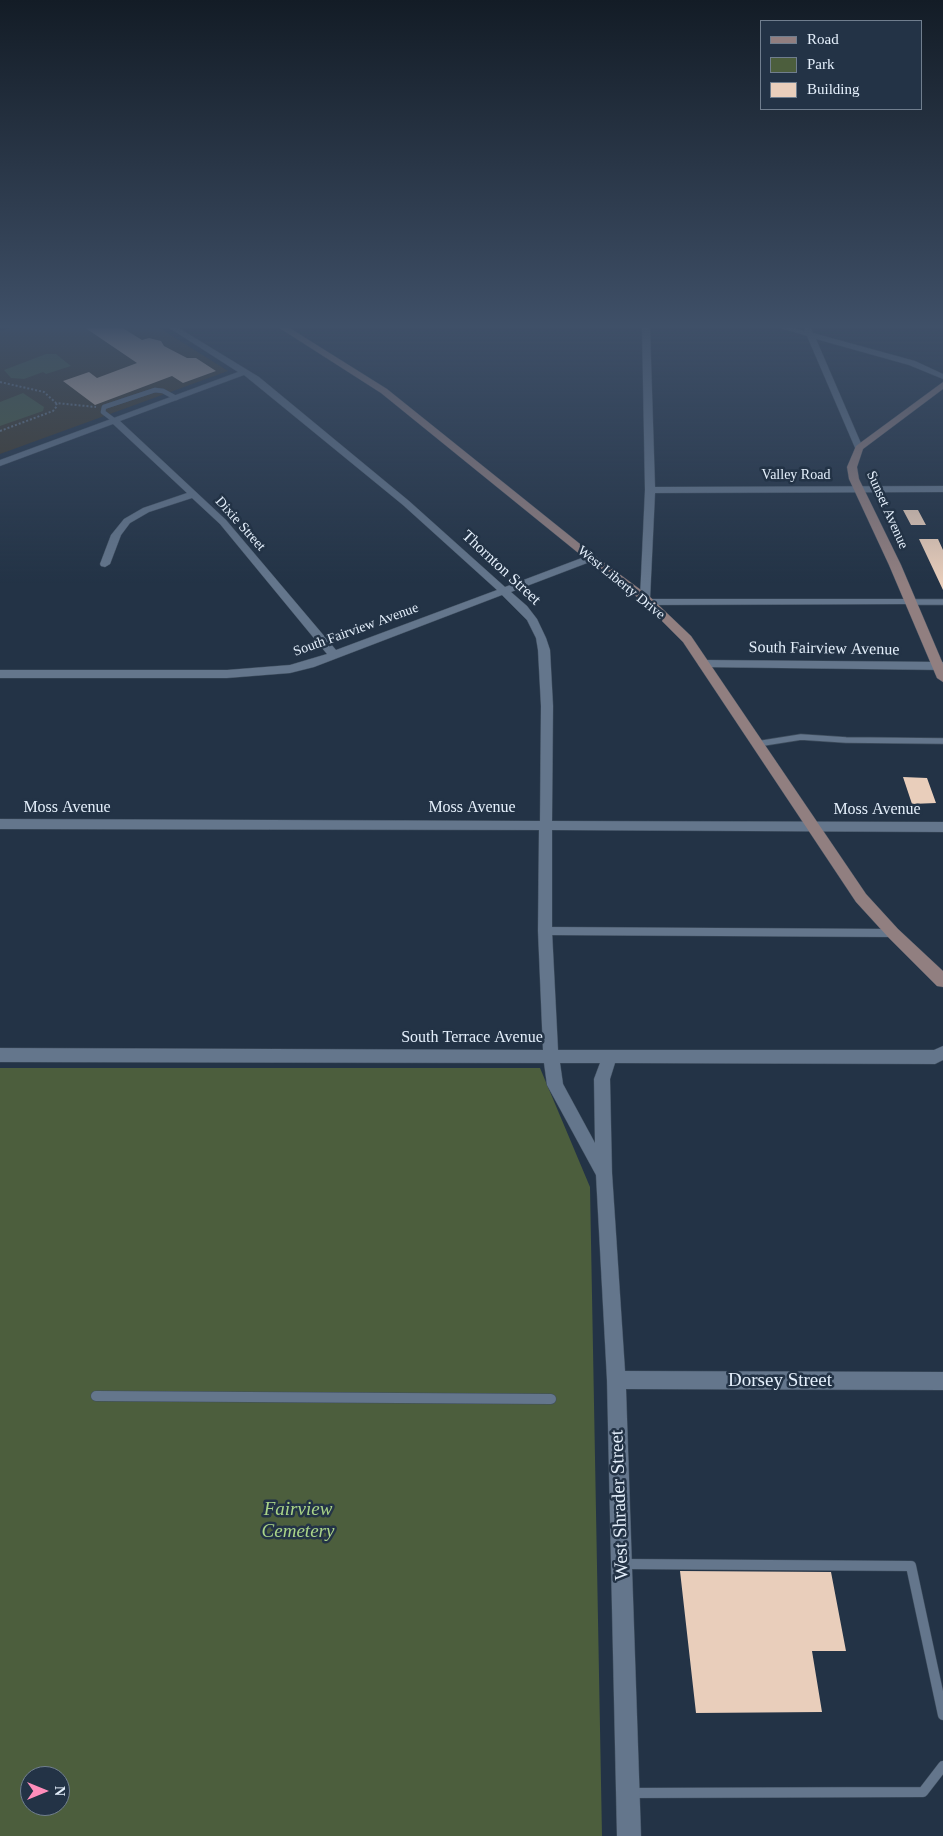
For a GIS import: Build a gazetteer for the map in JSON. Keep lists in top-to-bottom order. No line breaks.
{"streets":{"main road":["Sunset Avenue","West Liberty Drive"],"street":["Valley Road","Dixie Street","Thornton Street","South Fairview Avenue","Moss Avenue","South Terrace Avenue","Dorsey Street","West Shrader Street"]},"crossings":[["Valley Road","Sunset Avenue"],["Sunset Avenue","South Fairview Avenue"],["Dixie Street","South Fairview Avenue"],["Thornton Street","South Fairview Avenue"],["Thornton Street","Moss Avenue"],["Thornton Street","South Terrace Avenue"],["Thornton Street","West Shrader Street"],["West Liberty Drive","South Fairview Avenue"],["West Liberty Drive","Moss Avenue"],["South Terrace Avenue","West Shrader Street"],["Dorsey Street","West Shrader Street"]],"parks":["Fairview Cemetery"],"legend":["Road","Park","Building"],"north":"right"}
